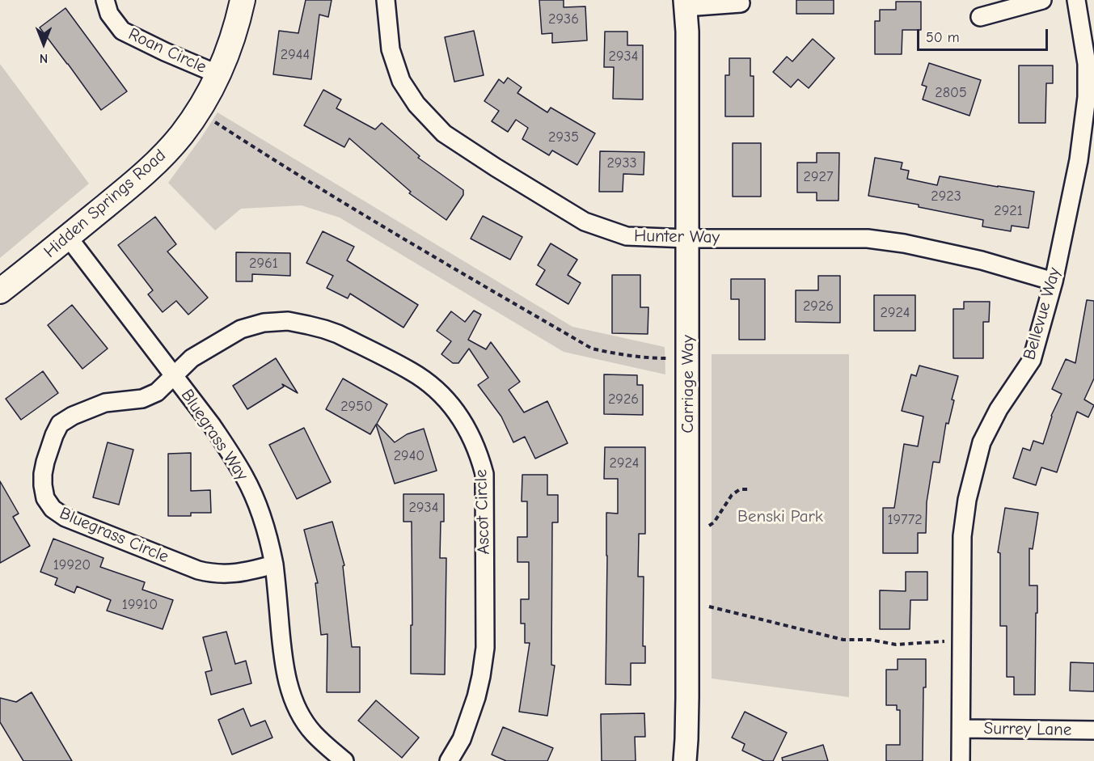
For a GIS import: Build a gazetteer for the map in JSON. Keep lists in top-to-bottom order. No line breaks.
{"streets":{"main road":["Hidden Springs Road"],"street":["Roan Circle","Hunter Way","Bellevue Way","Carriage Way","Bluegrass Way","Ascot Circle","Bluegrass Circle","Surrey Lane"]},"crossings":[["Roan Circle","Hidden Springs Road"],["Hidden Springs Road","Bluegrass Way"],["Hunter Way","Bellevue Way"],["Hunter Way","Carriage Way"],["Bellevue Way","Surrey Lane"],["Bluegrass Way","Ascot Circle"],["Bluegrass Way","Bluegrass Circle"],["Ascot Circle","Bluegrass Circle"]],"parks":["Benski Park"],"house_numbers":["2936","2944","2934","2805","2935","2933","2927","2923","2921","2961","2926","2924","2926","2950","2940","2924","2934","19772","19920","19910"],"scale_bar":"50 m","north":"bottom"}
